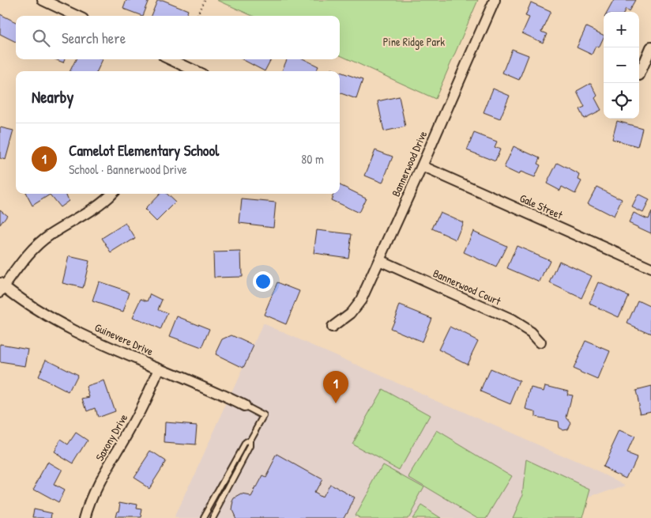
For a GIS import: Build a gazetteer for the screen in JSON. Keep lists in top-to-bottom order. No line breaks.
{"streets":{"street":["Bannerwood Drive","Gale Street","Bannerwood Court","Guinevere Drive","Saxony Drive"]},"crossings":[["Bannerwood Drive","Gale Street"],["Bannerwood Drive","Bannerwood Court"],["Guinevere Drive","Saxony Drive"]],"parks":["Pine Ridge Park"],"page":{"map_buttons":["+","−"],"search":"Search here","heading":"Nearby","list":[{"mark":"1","name":"Camelot Elementary School","note":"School · Bannerwood Drive","value":"80 m"}],"pins":"1"}}
